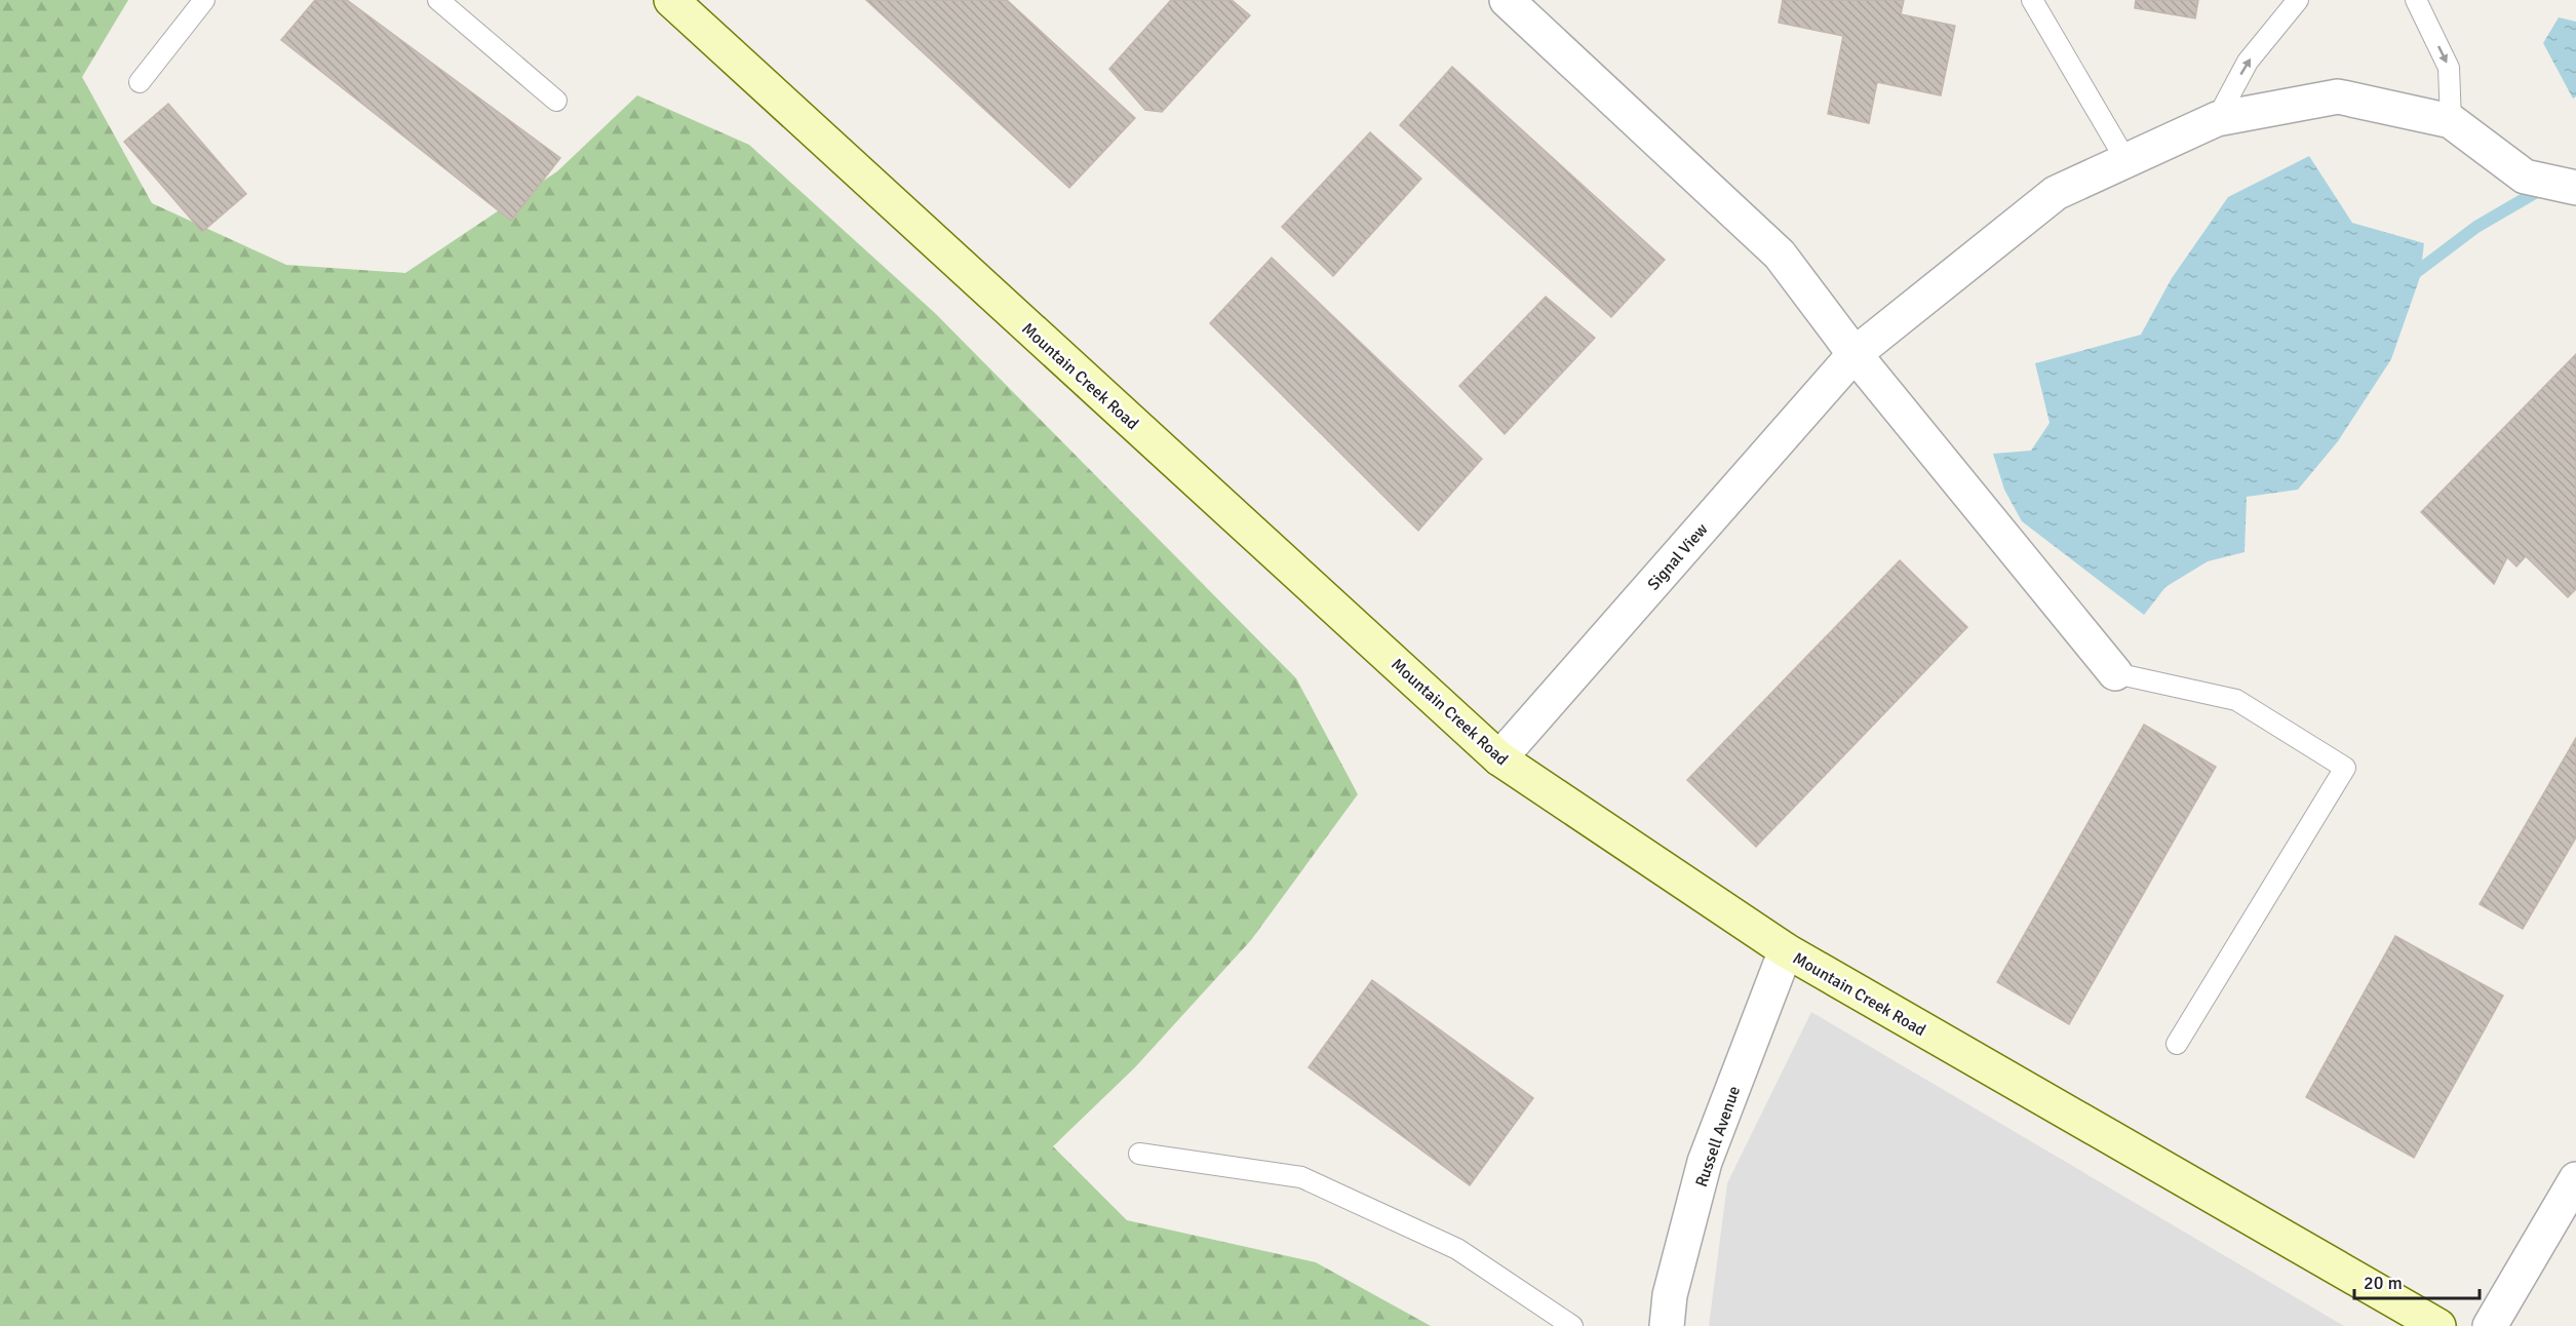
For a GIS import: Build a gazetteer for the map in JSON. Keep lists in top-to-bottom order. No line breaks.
{"streets":{"main road":["Mountain Creek Road"],"street":["Signal View","Russell Avenue"]},"crossings":[["Mountain Creek Road","Signal View"],["Mountain Creek Road","Russell Avenue"]],"scale_bar":"20 m"}
